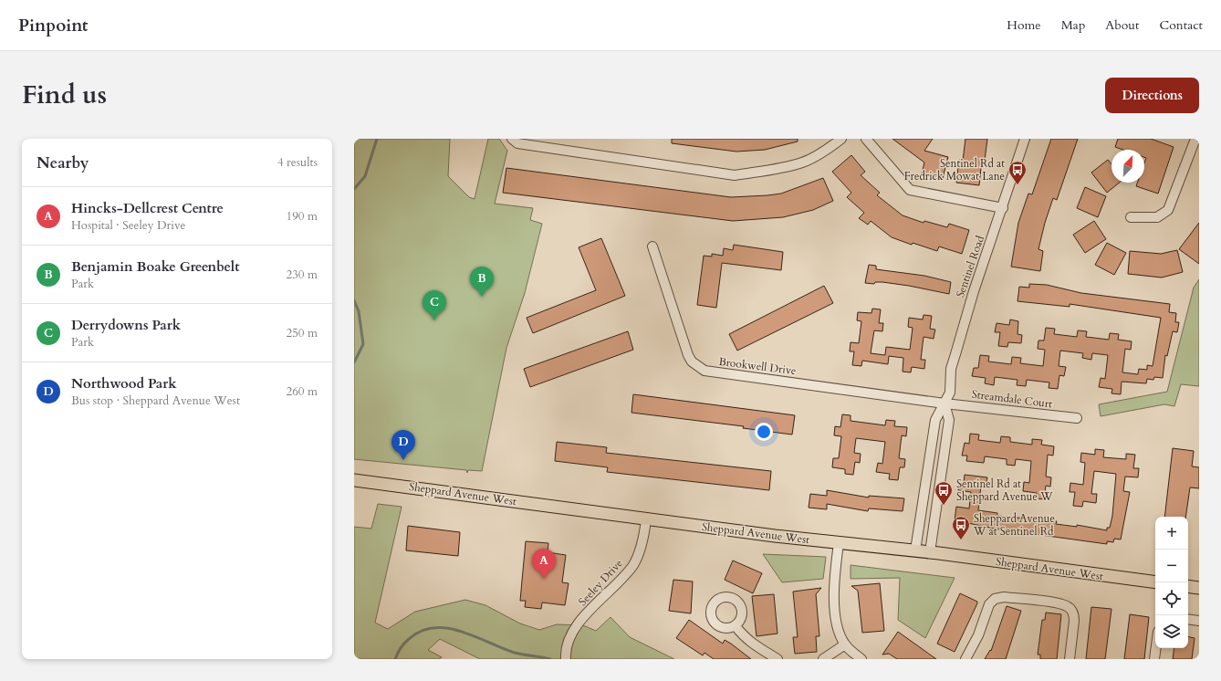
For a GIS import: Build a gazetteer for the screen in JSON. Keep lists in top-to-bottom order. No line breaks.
{"streets":{"main road":["Sheppard Avenue West"],"street":["Sentinel Road","Brookwell Drive","Streamdale Court","Seeley Drive"]},"crossings":[["Sentinel Road","Brookwell Drive"],["Sentinel Road","Streamdale Court"],["Sentinel Road","Sheppard Avenue West"],["Brookwell Drive","Streamdale Court"],["Sheppard Avenue West","Seeley Drive"]],"places":{"bus stop":["Sentinel Rd at Fredrick Mowat Lane","Sentinel Rd at Sheppard Avenue W","Sheppard Avenue W at Sentinel Rd"]},"north":"top right","page":{"header":"Pinpoint","nav":["Home","Map","About","Contact"],"title":"Find us","buttons":"Directions","heading":["Nearby","4 results"],"list":[{"mark":"A","name":"Hincks-Dellcrest Centre","note":"Hospital · Seeley Drive","value":"190 m"},{"mark":"B","name":"Benjamin Boake Greenbelt","note":"Park","value":"230 m"},{"mark":"C","name":"Derrydowns Park","note":"Park","value":"250 m"},{"mark":"D","name":"Northwood Park","note":"Bus stop · Sheppard Avenue West","value":"260 m"}],"pins":["B","C","D","A"],"map_buttons":["+","−"]}}
